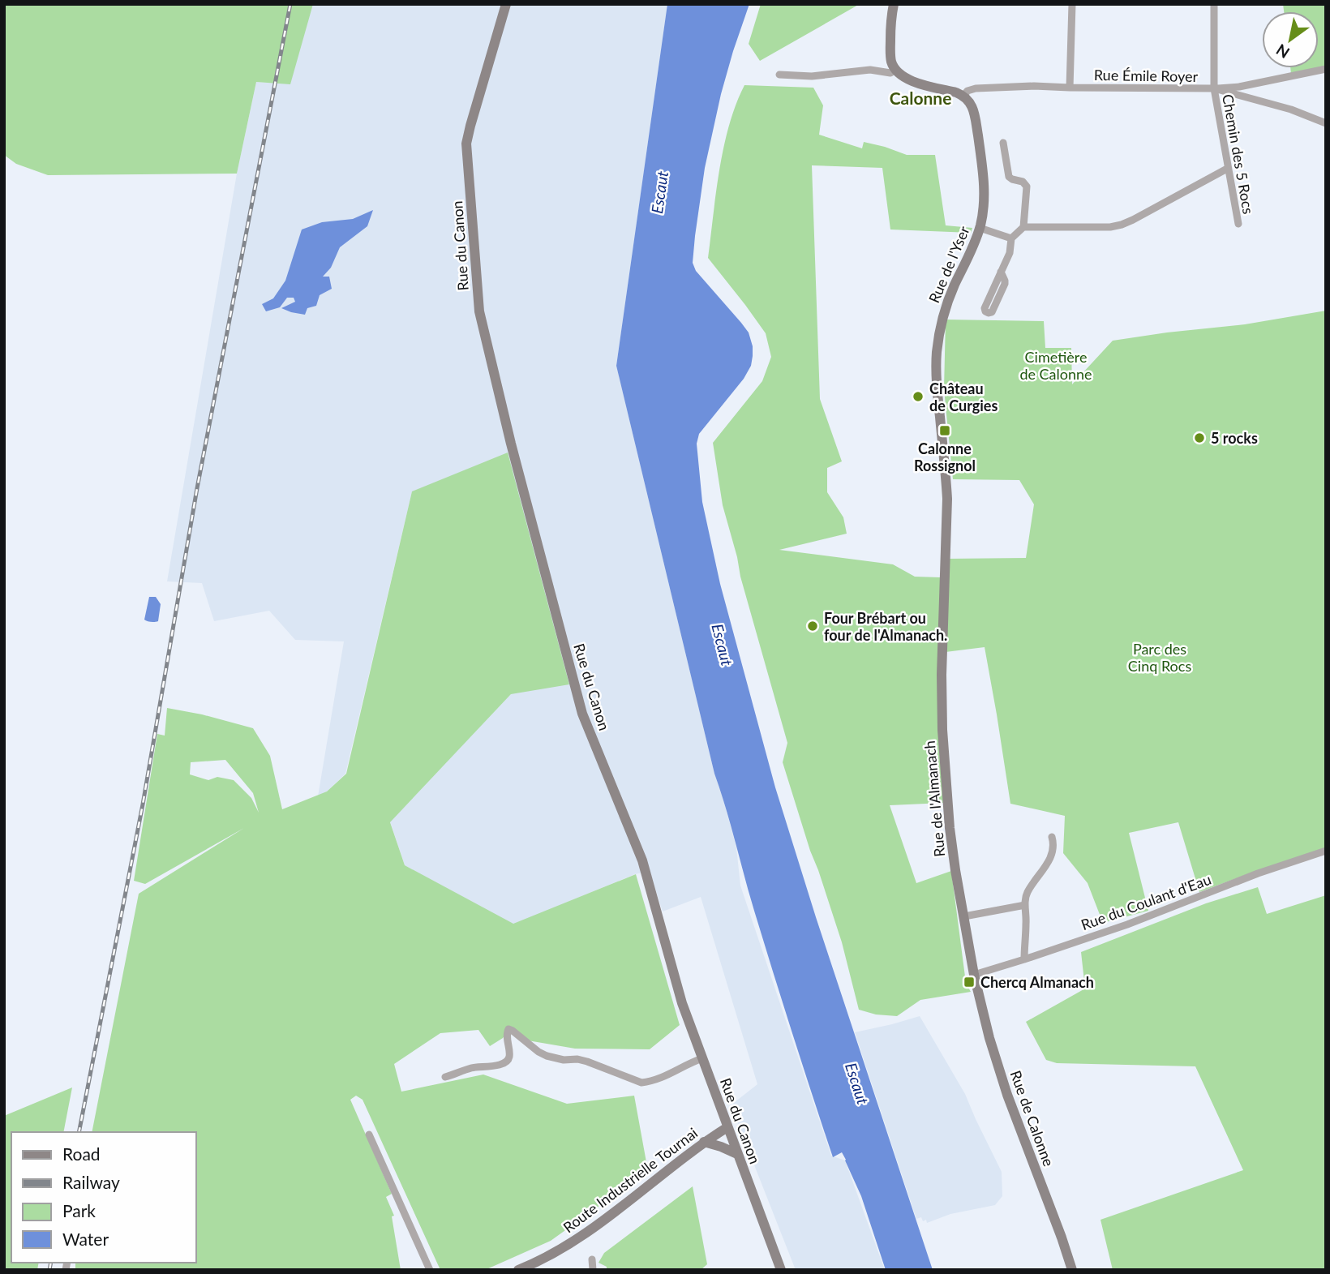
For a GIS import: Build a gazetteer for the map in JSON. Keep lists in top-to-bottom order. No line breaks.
{"streets":{"main road":["Rue du Canon","Rue de l'Yser","Rue de l'Almanach","Rue de Calonne","Route Industrielle Tournai"],"street":["Rue Émile Royer","Chemin des 5 Rocs","Rue du Coulant d'Eau"]},"crossings":[["Rue Émile Royer","Chemin des 5 Rocs"],["Rue Émile Royer","Rue de l'Yser"],["Rue du Canon","Route Industrielle Tournai"],["Rue de l'Yser","Rue de l'Almanach"],["Rue de l'Almanach","Rue du Coulant d'Eau"],["Rue de l'Almanach","Rue de Calonne"],["Rue du Coulant d'Eau","Rue de Calonne"]],"districts":["Calonne"],"water":["Escaut"],"parks":["Cimetière de Calonne","Parc des Cinq Rocs"],"places":{"other":["Château de Curgies","5 rocks","Four Brébart ou four de l'Almanach."],"transit":["Calonne Rossignol","Chercq Almanach"]},"legend":["Road","Railway","Park","Water"],"north":"bottom left"}
